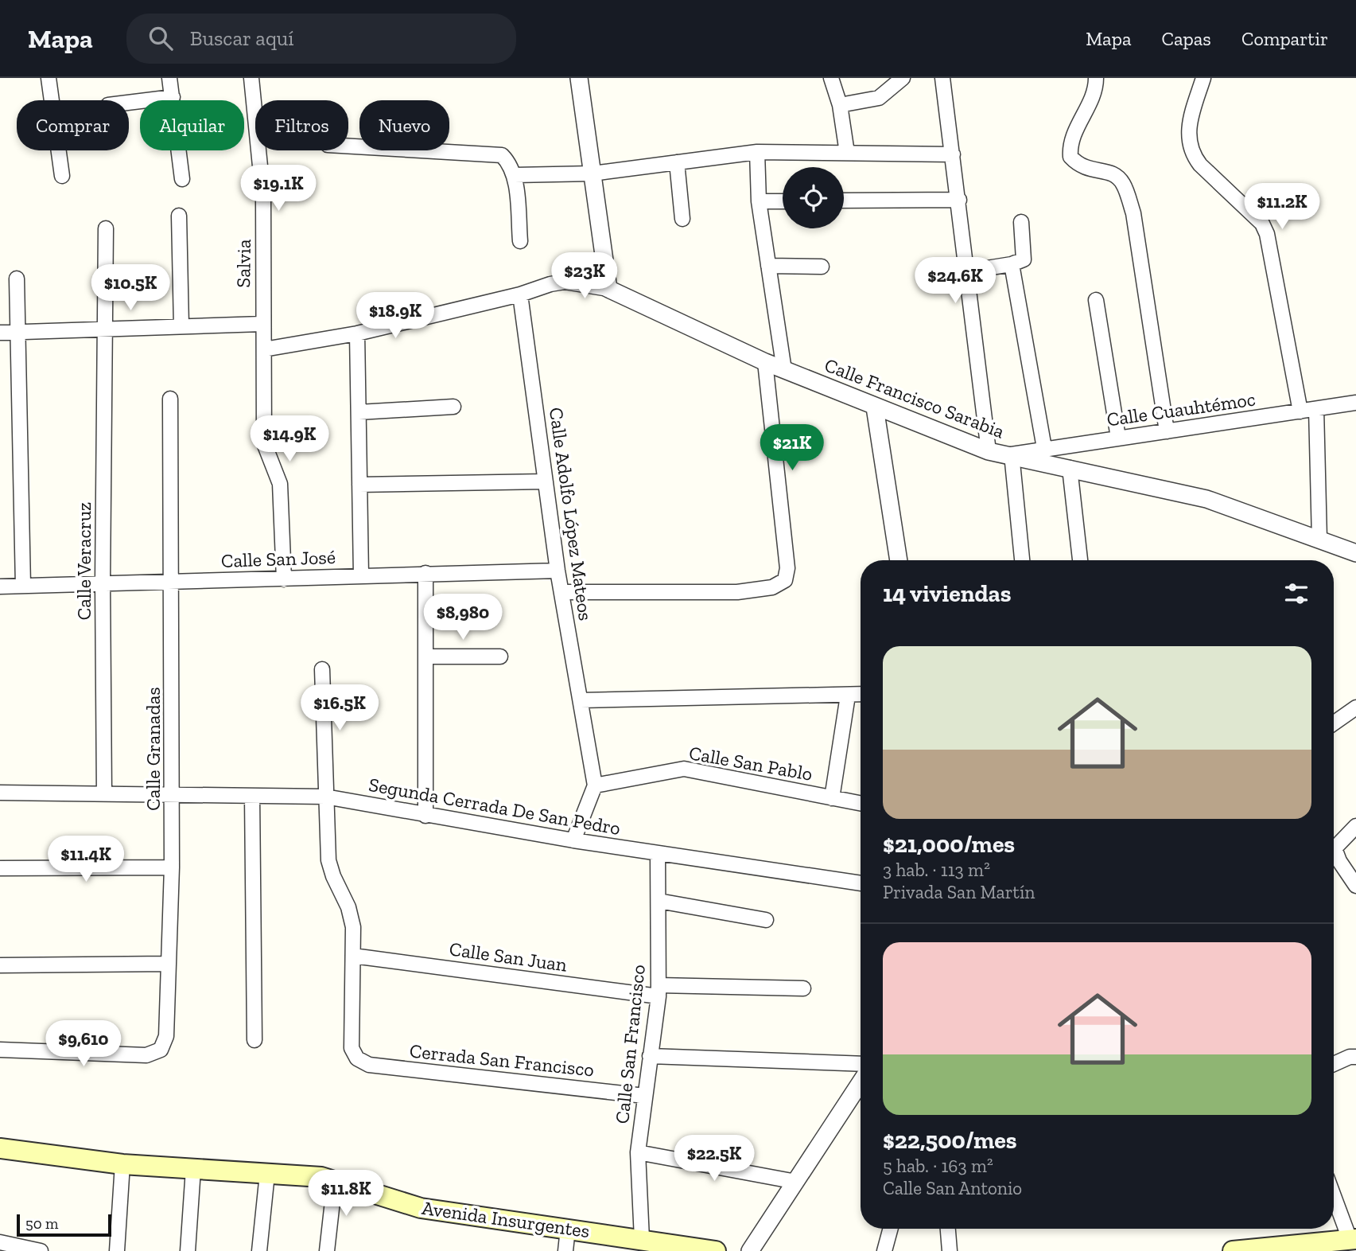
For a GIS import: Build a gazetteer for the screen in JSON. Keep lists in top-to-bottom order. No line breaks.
{"streets":{"main road":["Avenida Insurgentes"],"street":["Salvia","Calle Francisco Sarabia","Calle Cuauhtémoc","Calle Adolfo López Mateos","Calle San José","Calle Veracruz","Calle Granadas","Calle San Pablo","Segunda Cerrada De San Pedro","Calle San Juan","Calle San Francisco","Cerrada San Francisco"]},"crossings":[["Salvia","Calle San José"],["Calle Francisco Sarabia","Calle Cuauhtémoc"],["Calle Francisco Sarabia","Calle Adolfo López Mateos"],["Calle Adolfo López Mateos","Calle San José"],["Calle Adolfo López Mateos","Calle San Pablo"],["Calle San José","Calle Veracruz"],["Calle San José","Calle Granadas"],["Segunda Cerrada De San Pedro","Calle San Francisco"],["Calle San Juan","Calle San Francisco"],["Calle San Juan","Cerrada San Francisco"],["Calle San Francisco","Cerrada San Francisco"],["Calle San Francisco","Avenida Insurgentes"]],"scale_bar":"50 m","page":{"header":"Mapa","search":"Buscar aquí","nav":["Mapa","Capas","Compartir"],"chip":["Comprar","Alquilar","Filtros","Nuevo"],"price":["$19.1K","$11.2K","$23K","$24.6K","$10.5K","$18.9K","$14.9K","$21K","$8,980","$16.5K","$11.4K","$9,610","$22.5K","$11.8K"],"heading":"14 viviendas","list":[{"name":"$21,000/mes","note":"3 hab. · 113 m² · Privada San Martín"},{"name":"$22,500/mes","note":"5 hab. · 163 m² · Calle San Antonio"}],"scale":"50 m"}}
